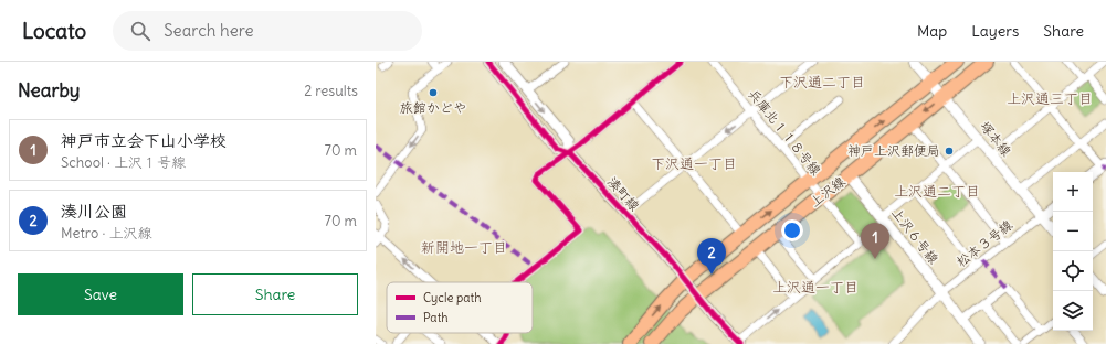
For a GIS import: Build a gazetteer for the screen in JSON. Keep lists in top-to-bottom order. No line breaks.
{"streets":{"main road":["上沢線"],"street":["兵庫北１１８号線","塚本線","湊町線","上沢６号線","松本３号線"]},"crossings":[["兵庫北１１８号線","上沢線"],["塚本線","上沢線"],["塚本線","松本３号線"],["上沢線","湊町線"],["上沢線","上沢６号線"],["上沢６号線","松本３号線"]],"districts":["下沢通二丁目","上沢通三丁目","下沢通一丁目","上沢通二丁目","新開地一丁目","上沢通一丁目"],"places":["旅館かどや","神戸上沢郵便局"],"legend":["Cycle path","Path"],"page":{"header":"Locato","search":"Search here","nav":["Map","Layers","Share"],"heading":["Nearby","2 results"],"list":[{"mark":"1","name":"神戸市立会下山小学校","note":"School · 上沢１号線","value":"70 m"},{"mark":"2","name":"湊川公園","note":"Metro · 上沢線","value":"70 m"}],"map_buttons":["+","−"],"pins":["1","2"],"buttons":["Save","Share"]}}
